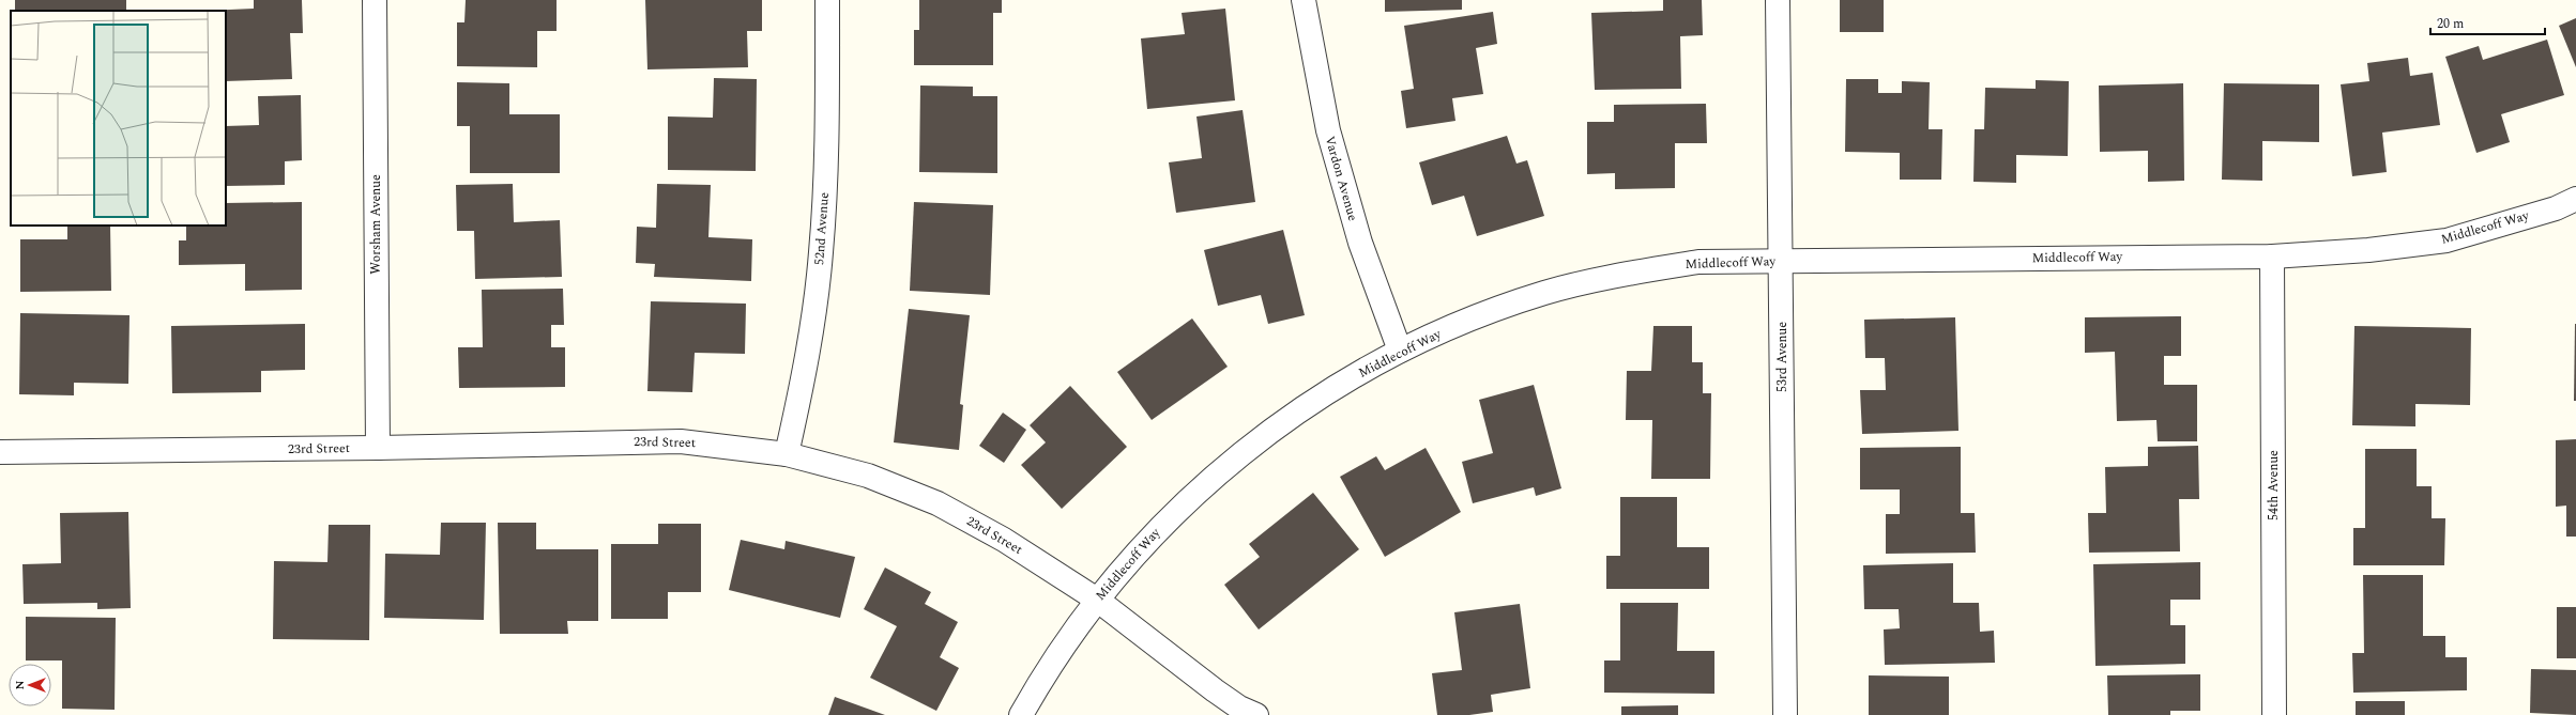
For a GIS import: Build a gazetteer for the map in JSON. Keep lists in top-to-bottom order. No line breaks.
{"streets":{"street":["Vardon Avenue","Worsham Avenue","Middlecoff Way","52nd Avenue","53rd Avenue","23rd Street","54th Avenue"]},"crossings":[["Vardon Avenue","Middlecoff Way"],["Worsham Avenue","23rd Street"],["Middlecoff Way","53rd Avenue"],["Middlecoff Way","23rd Street"],["Middlecoff Way","54th Avenue"],["52nd Avenue","23rd Street"]],"scale_bar":"20 m","north":"left"}
